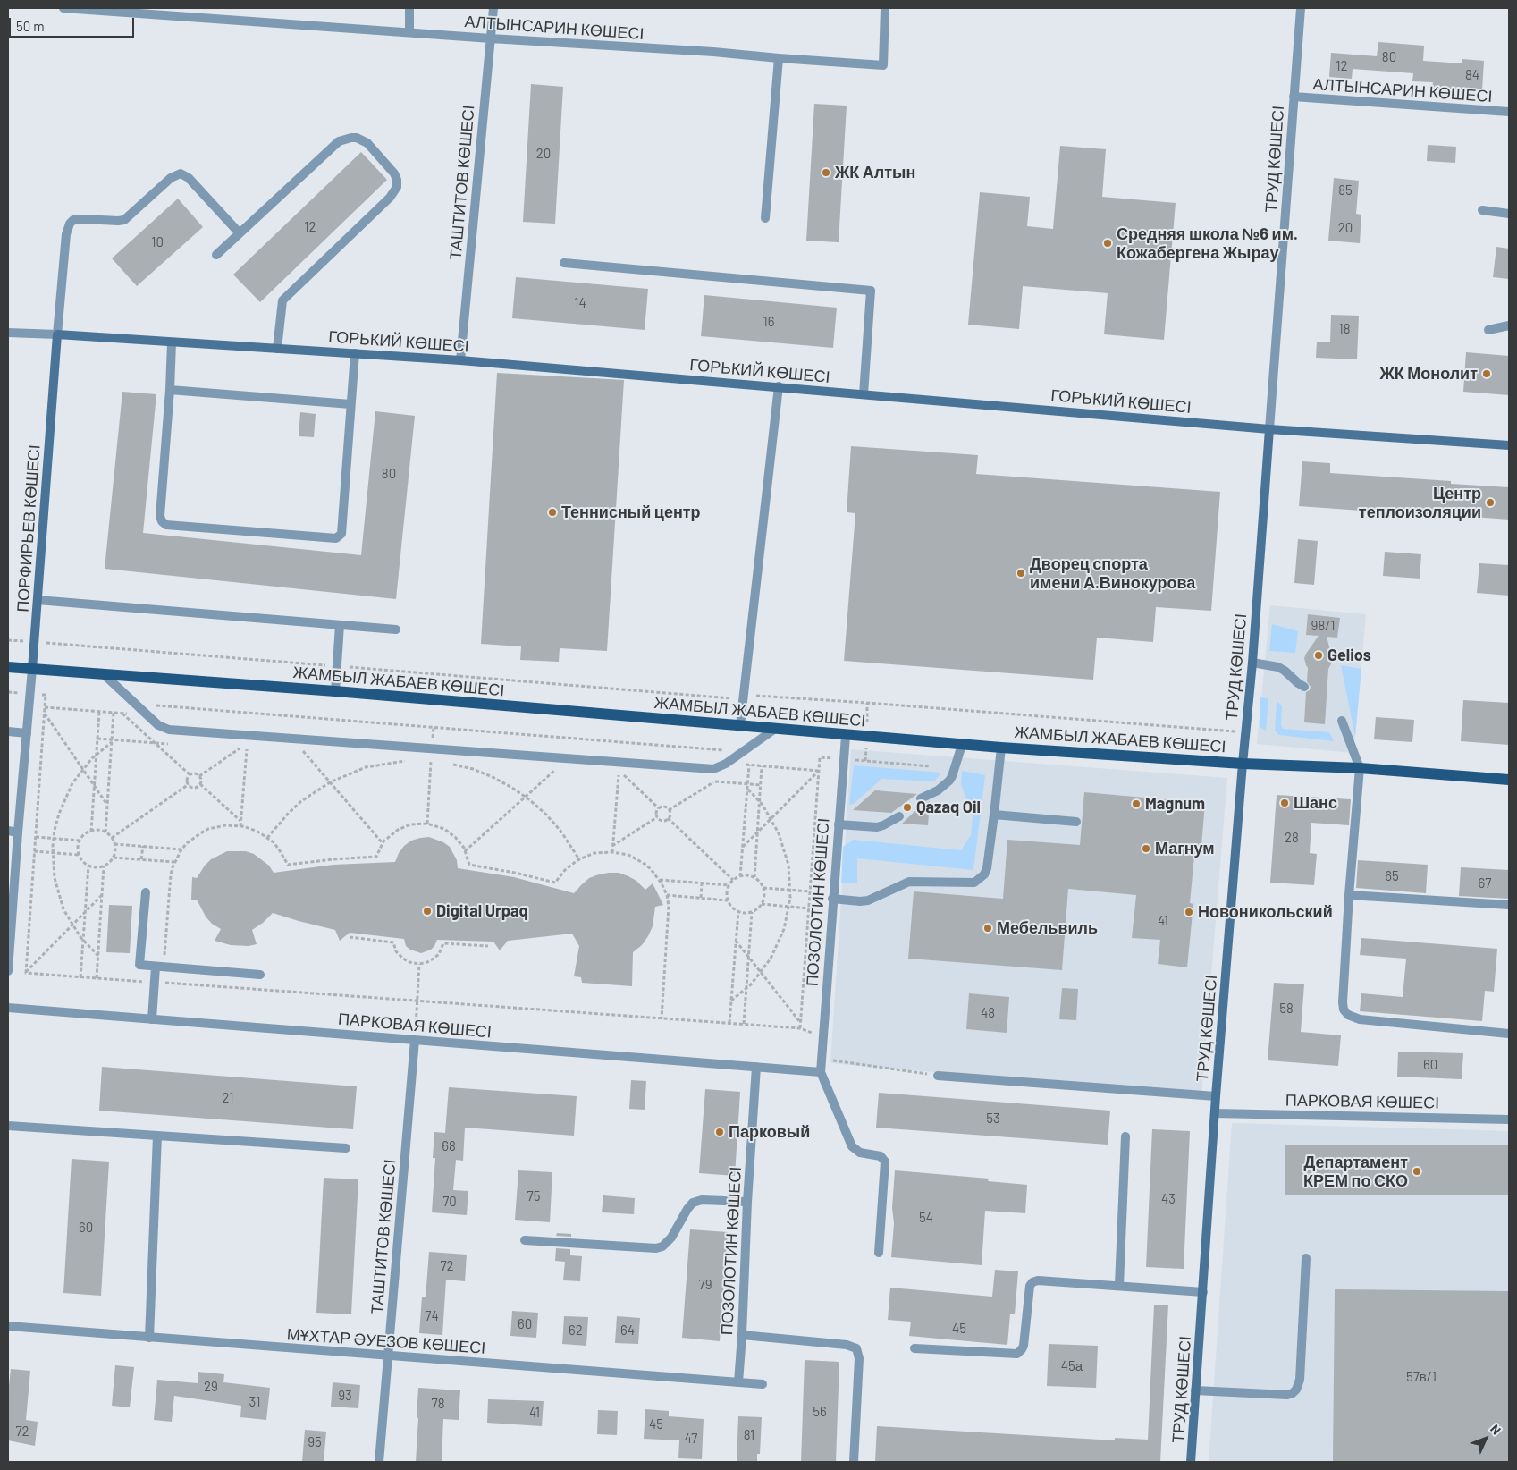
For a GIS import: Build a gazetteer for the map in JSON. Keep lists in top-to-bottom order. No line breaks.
{"streets":{"main road":["ЖАМБЫЛ ЖАБАЕВ КӨШЕСІ"],"street":["АЛТЫНСАРИН КӨШЕСІ","ТРУД КӨШЕСІ","ТАШТИТОВ КӨШЕСІ","ГОРЬКИЙ КӨШЕСІ","ПОРФИРЬЕВ КӨШЕСІ","ПОЗОЛОТИН КӨШЕСІ","ПАРКОВАЯ КӨШЕСІ","МҰХТАР ӘУЕЗОВ КӨШЕСІ"]},"crossings":[["АЛТЫНСАРИН КӨШЕСІ","ТРУД КӨШЕСІ"],["АЛТЫНСАРИН КӨШЕСІ","ТАШТИТОВ КӨШЕСІ"],["ТРУД КӨШЕСІ","ГОРЬКИЙ КӨШЕСІ"],["ТРУД КӨШЕСІ","ЖАМБЫЛ ЖАБАЕВ КӨШЕСІ"],["ТРУД КӨШЕСІ","ПАРКОВАЯ КӨШЕСІ"],["ТАШТИТОВ КӨШЕСІ","ГОРЬКИЙ КӨШЕСІ"],["ТАШТИТОВ КӨШЕСІ","ПАРКОВАЯ КӨШЕСІ"],["ТАШТИТОВ КӨШЕСІ","МҰХТАР ӘУЕЗОВ КӨШЕСІ"],["ГОРЬКИЙ КӨШЕСІ","ПОРФИРЬЕВ КӨШЕСІ"],["ПОРФИРЬЕВ КӨШЕСІ","ЖАМБЫЛ ЖАБАЕВ КӨШЕСІ"],["ЖАМБЫЛ ЖАБАЕВ КӨШЕСІ","ПОЗОЛОТИН КӨШЕСІ"],["ПОЗОЛОТИН КӨШЕСІ","ПАРКОВАЯ КӨШЕСІ"],["ПОЗОЛОТИН КӨШЕСІ","МҰХТАР ӘУЕЗОВ КӨШЕСІ"]],"places":["ЖК Алтын","Средняя школа №6 им. Кожабергена Жырау","ЖК Монолит","Центр теплоизоляции","Теннисный центр","Дворец спорта имени А.Винокурова","Gelios","Шанс","Magnum","Qazaq Oil","Магнум","Digital Urpaq","Новоникольский","Мебельвиль","Парковый","Департамент КРЕМ по СКО"],"house_numbers":["80","12","84","20","85","12","20","10","14","16","18","80","98/1","28","65","67","41","58","48","60","21","53","68","75","43","70","54","60","72","79","74","60","45","62","64","45а","57в/1","29","93","31","78","56","41","45","72","81","47","95"],"scale_bar":"50 m","north":"top right"}
